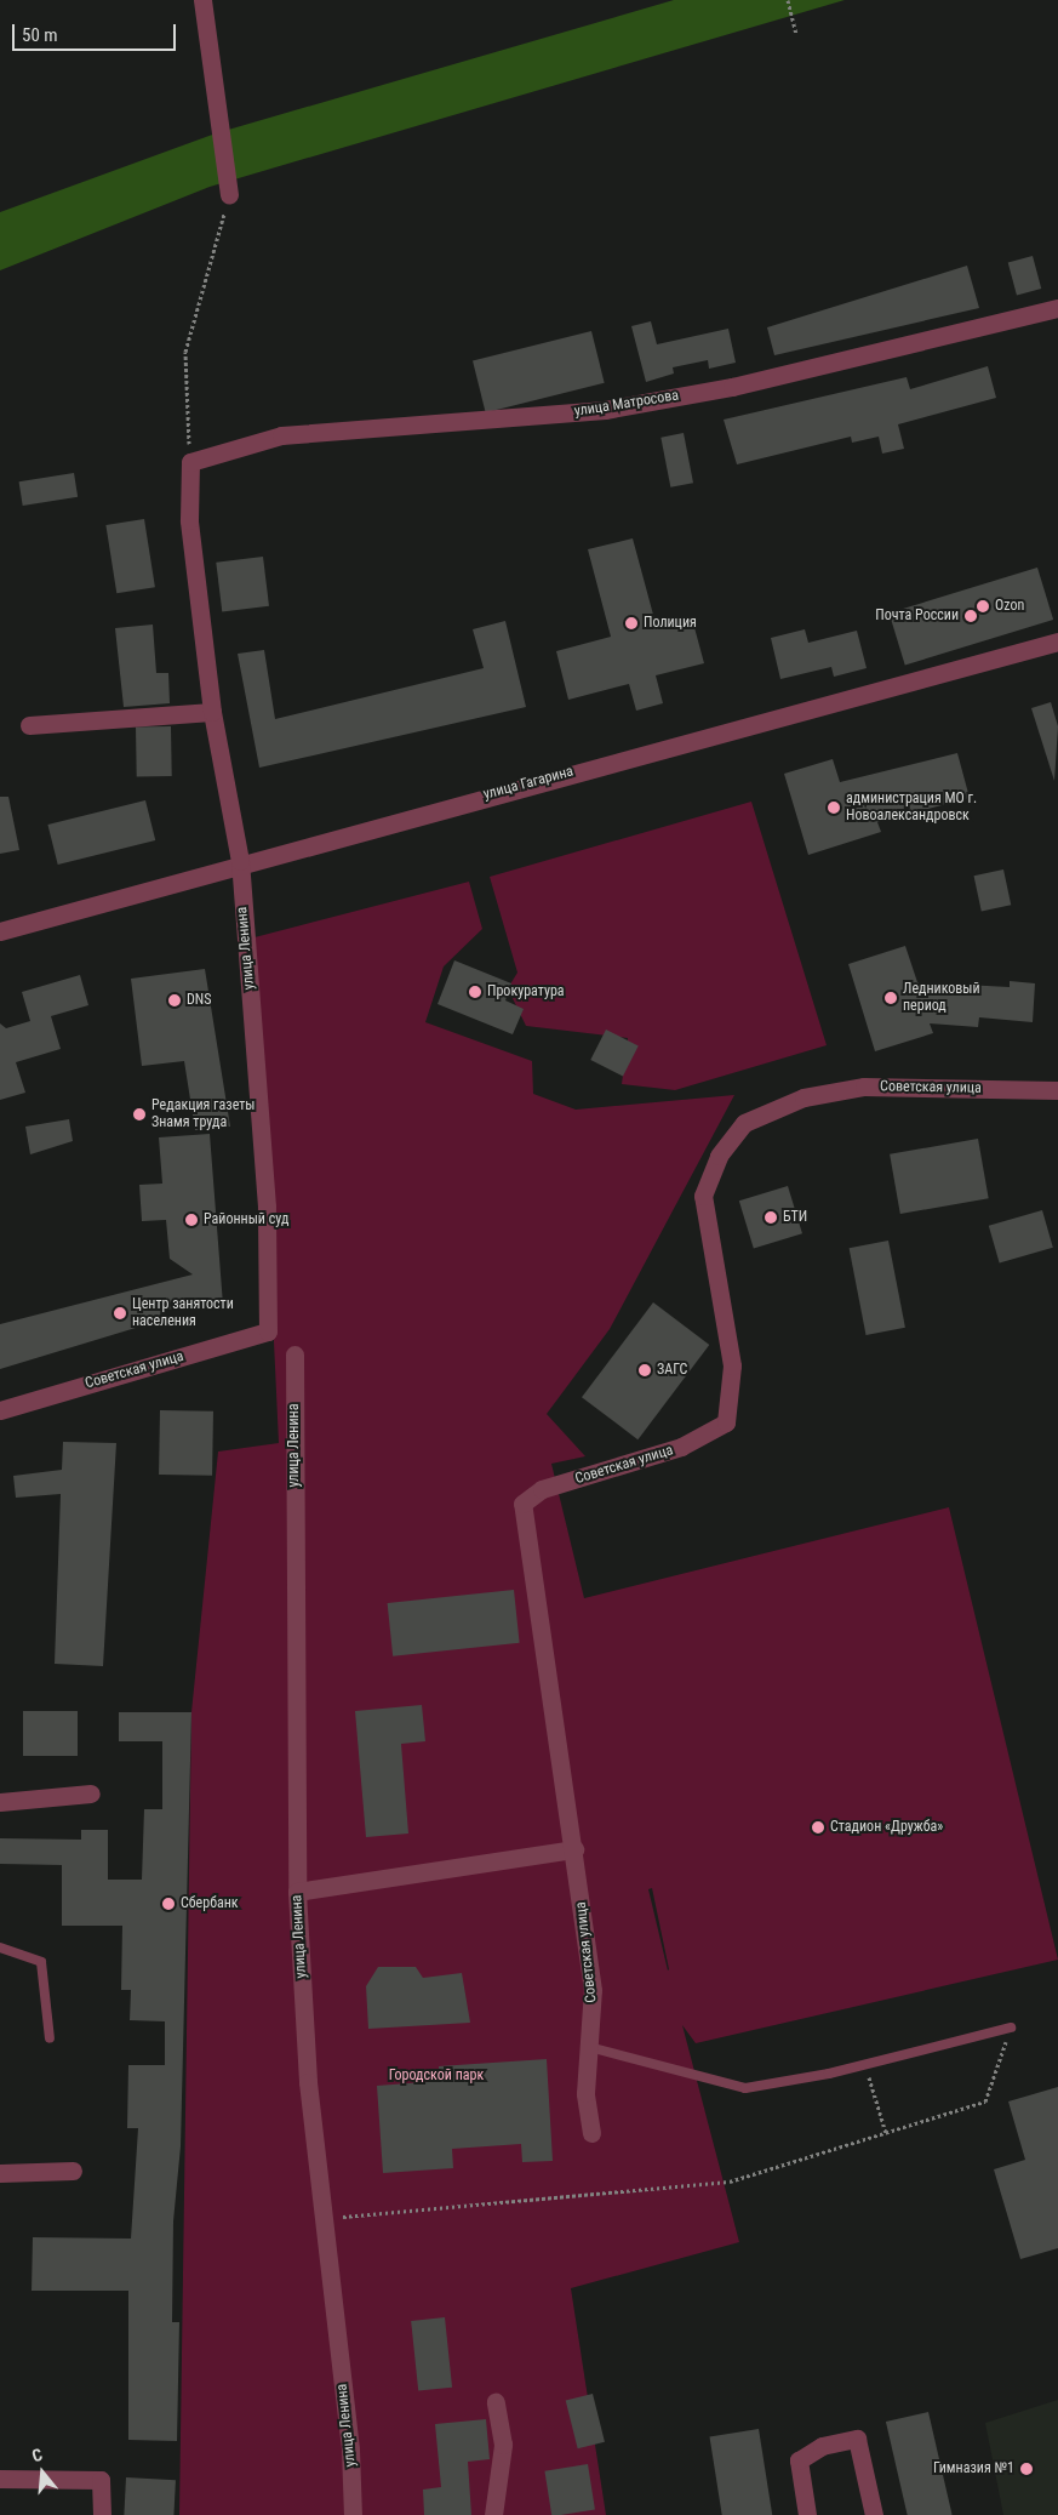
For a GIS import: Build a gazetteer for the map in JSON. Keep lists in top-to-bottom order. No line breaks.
{"streets":{"street":["улица Матросова","улица Гагарина","улица Ленина","Советская улица"]},"crossings":[["улица Матросова","улица Ленина"],["улица Гагарина","улица Ленина"],["улица Ленина","Советская улица"]],"parks":["Городской парк"],"places":["Ozon","Почта России","Полиция","администрация МО г. Новоалександровск","Прокуратура","Ледниковый период","DNS","Редакция газеты Знамя труда","БТИ","Районный суд","Центр занятости населения","ЗАГС","Стадион «Дружба»","Сбербанк","Гимназия №1"],"scale_bar":"50 m","north":"top"}
